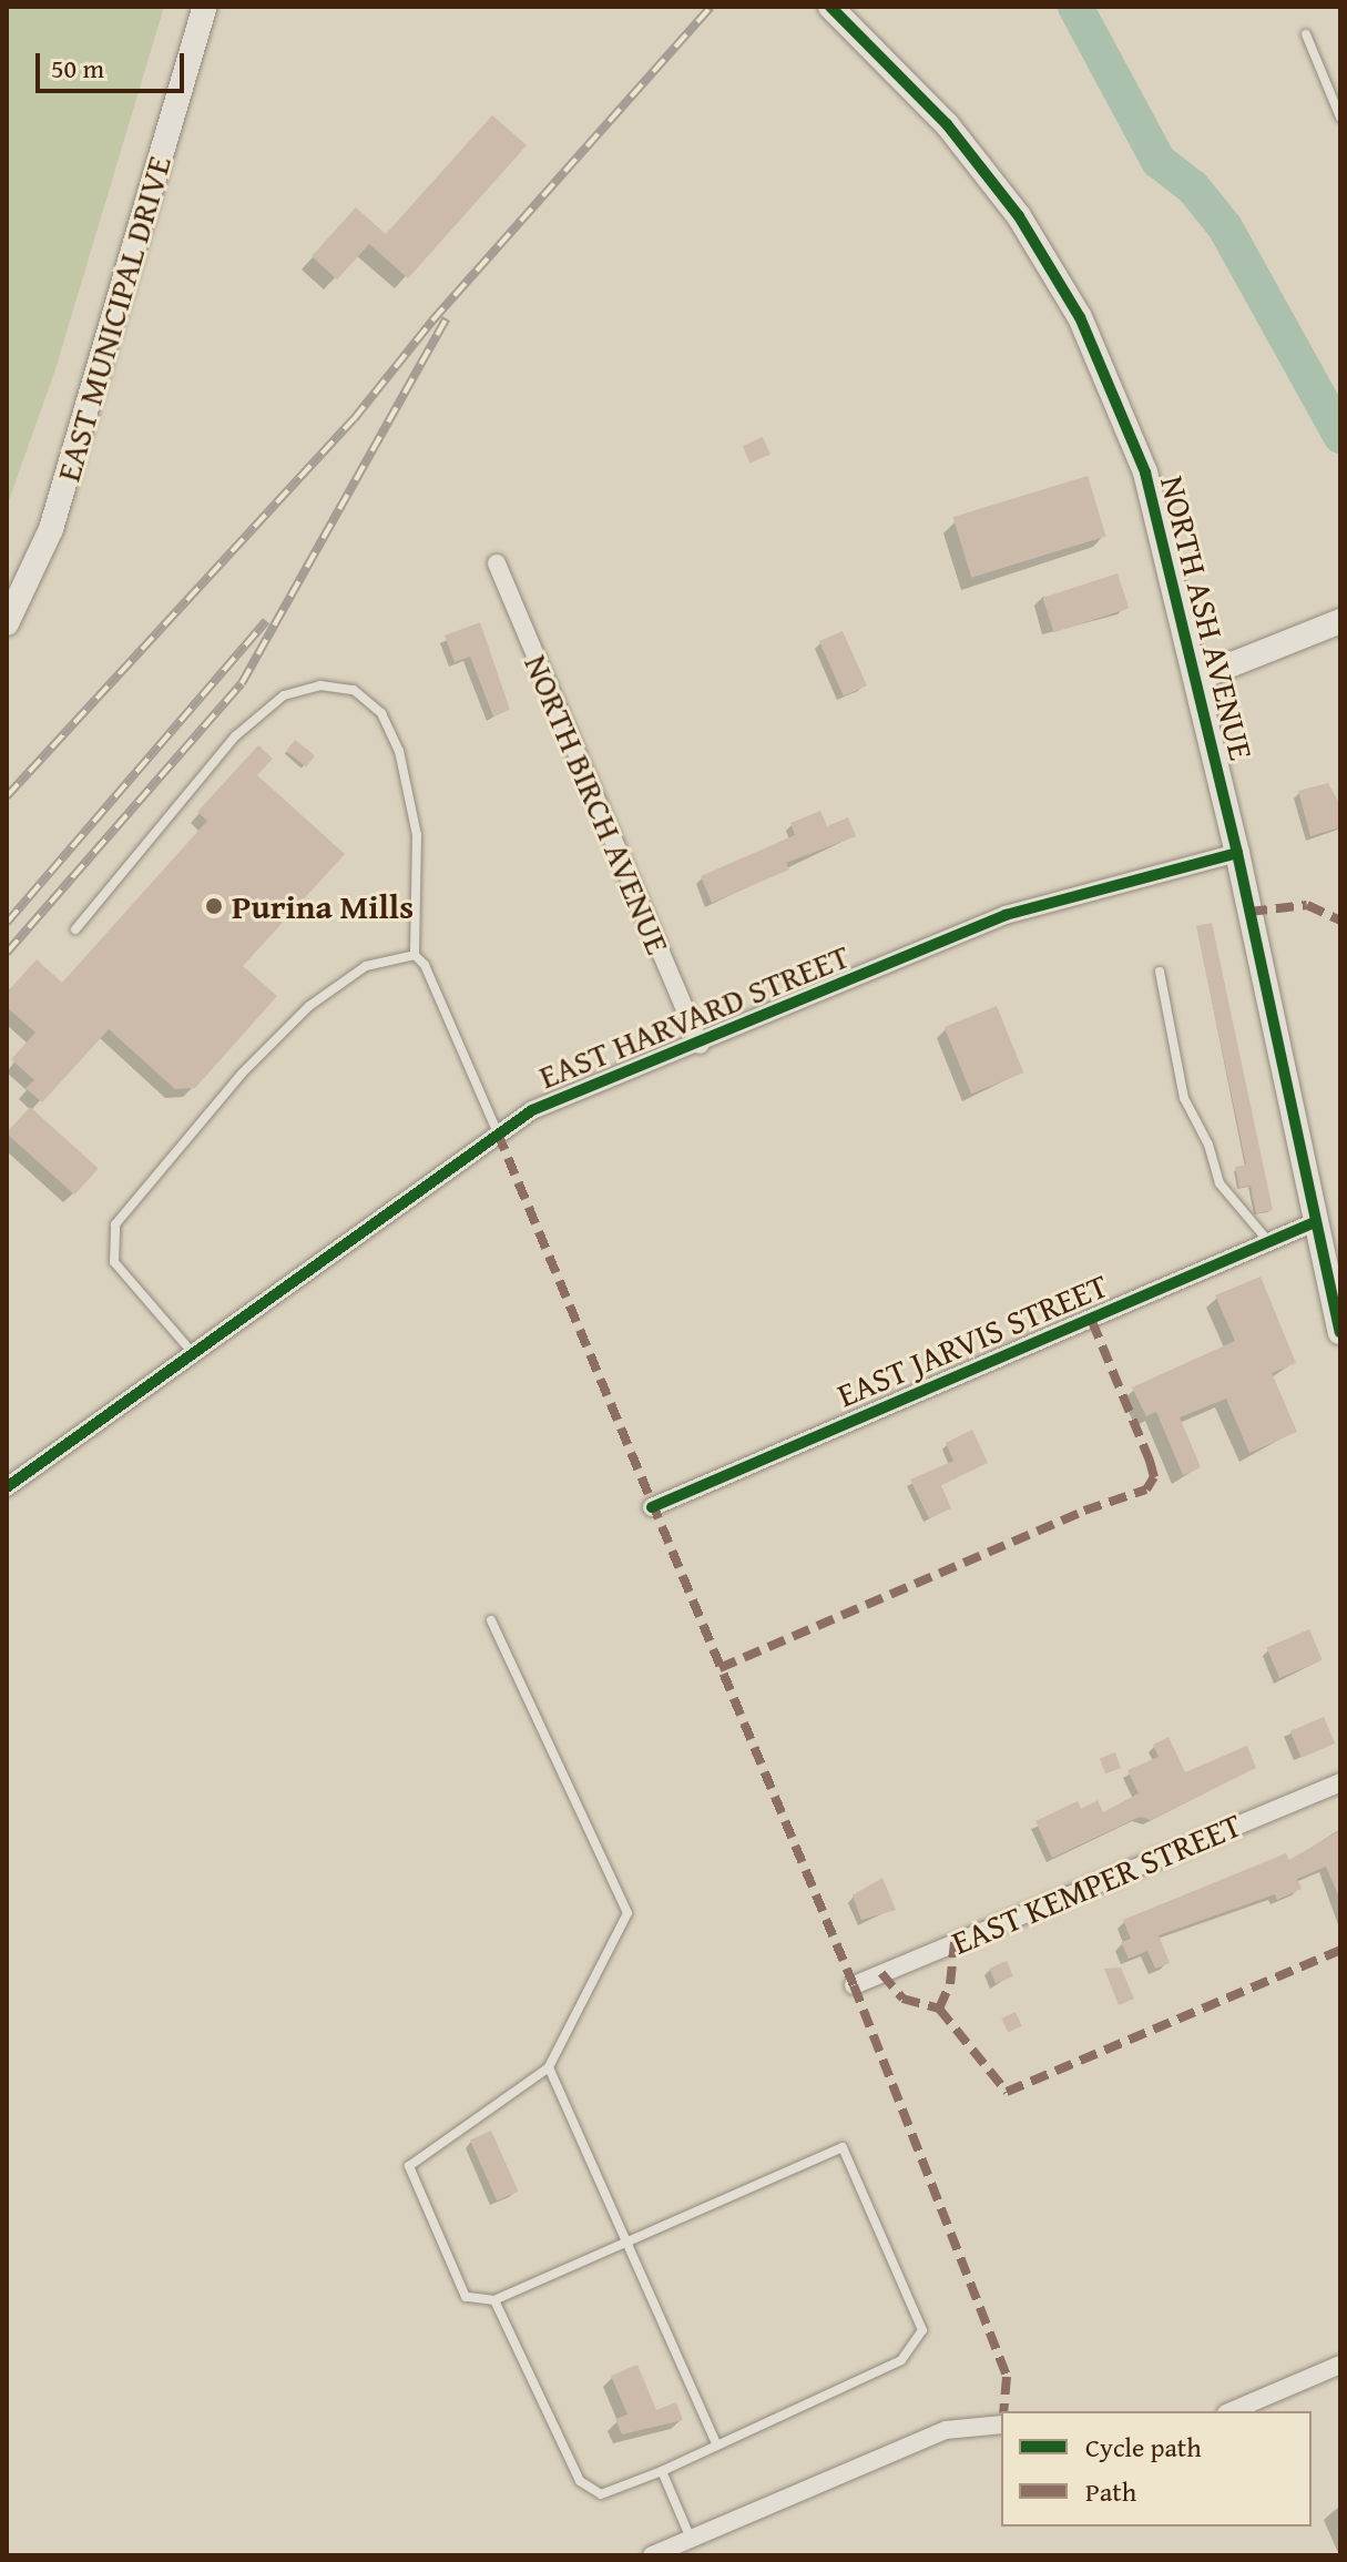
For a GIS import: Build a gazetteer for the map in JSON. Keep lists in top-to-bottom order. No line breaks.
{"streets":{"street":["EAST MUNICIPAL DRIVE","NORTH ASH AVENUE","NORTH BIRCH AVENUE","EAST HARVARD STREET","EAST JARVIS STREET","EAST KEMPER STREET"]},"crossings":[["NORTH ASH AVENUE","EAST HARVARD STREET"],["NORTH ASH AVENUE","EAST JARVIS STREET"],["NORTH BIRCH AVENUE","EAST HARVARD STREET"]],"places":["Purina Mills"],"legend":["Cycle path","Path"],"scale_bar":"50 m"}
